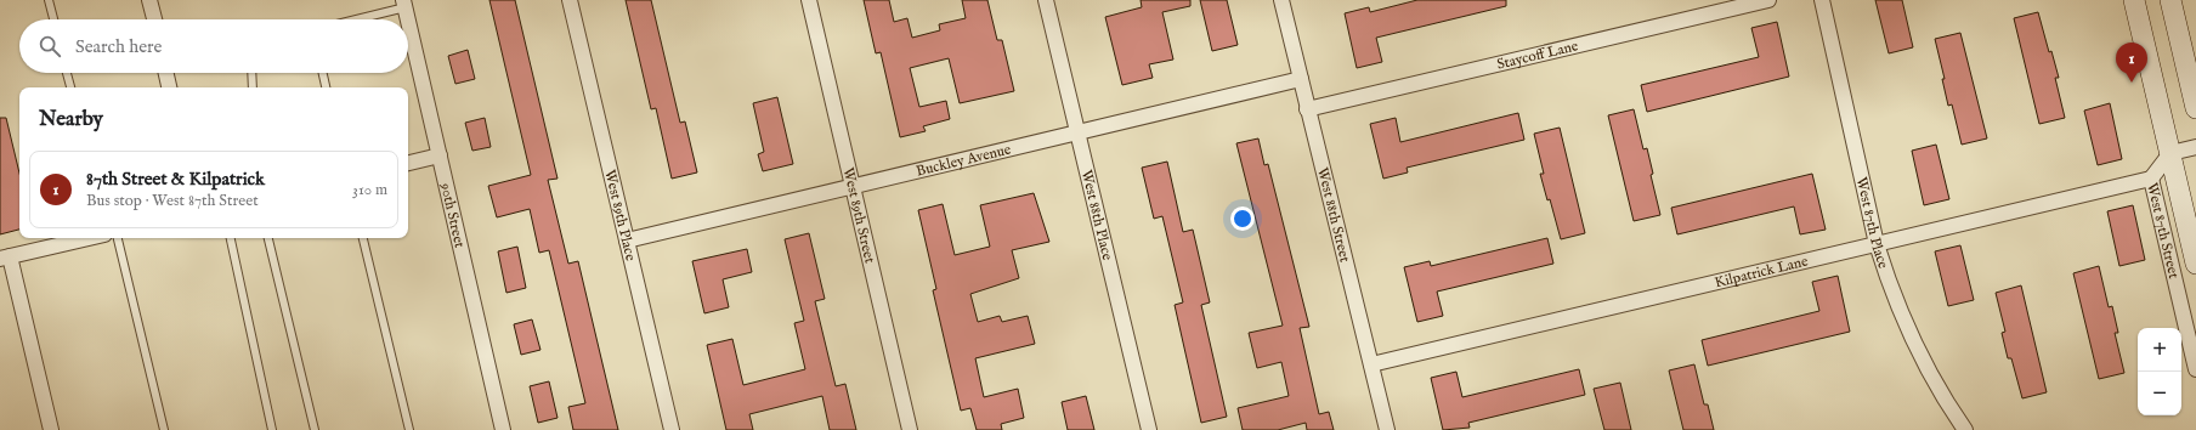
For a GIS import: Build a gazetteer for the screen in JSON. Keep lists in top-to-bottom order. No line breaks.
{"streets":{"main road":["West 87th Street"],"street":["Staycoff Lane","Buckley Avenue","90th Street","West 89th Place","West 89th Street","West 88th Place","West 88th Street","West 87th Place","Kilpatrick Lane"]},"crossings":[["Staycoff Lane","West 88th Street"],["Buckley Avenue","West 89th Place"],["Buckley Avenue","West 89th Street"],["Buckley Avenue","West 88th Place"],["Buckley Avenue","West 88th Street"],["West 88th Street","Kilpatrick Lane"],["West 87th Place","Kilpatrick Lane"],["West 87th Street","Kilpatrick Lane"]],"page":{"search":"Search here","pins":"1","heading":"Nearby","list":[{"mark":"1","name":"87th Street & Kilpatrick","note":"Bus stop · West 87th Street","value":"310 m"}],"map_buttons":["+","−"]}}
